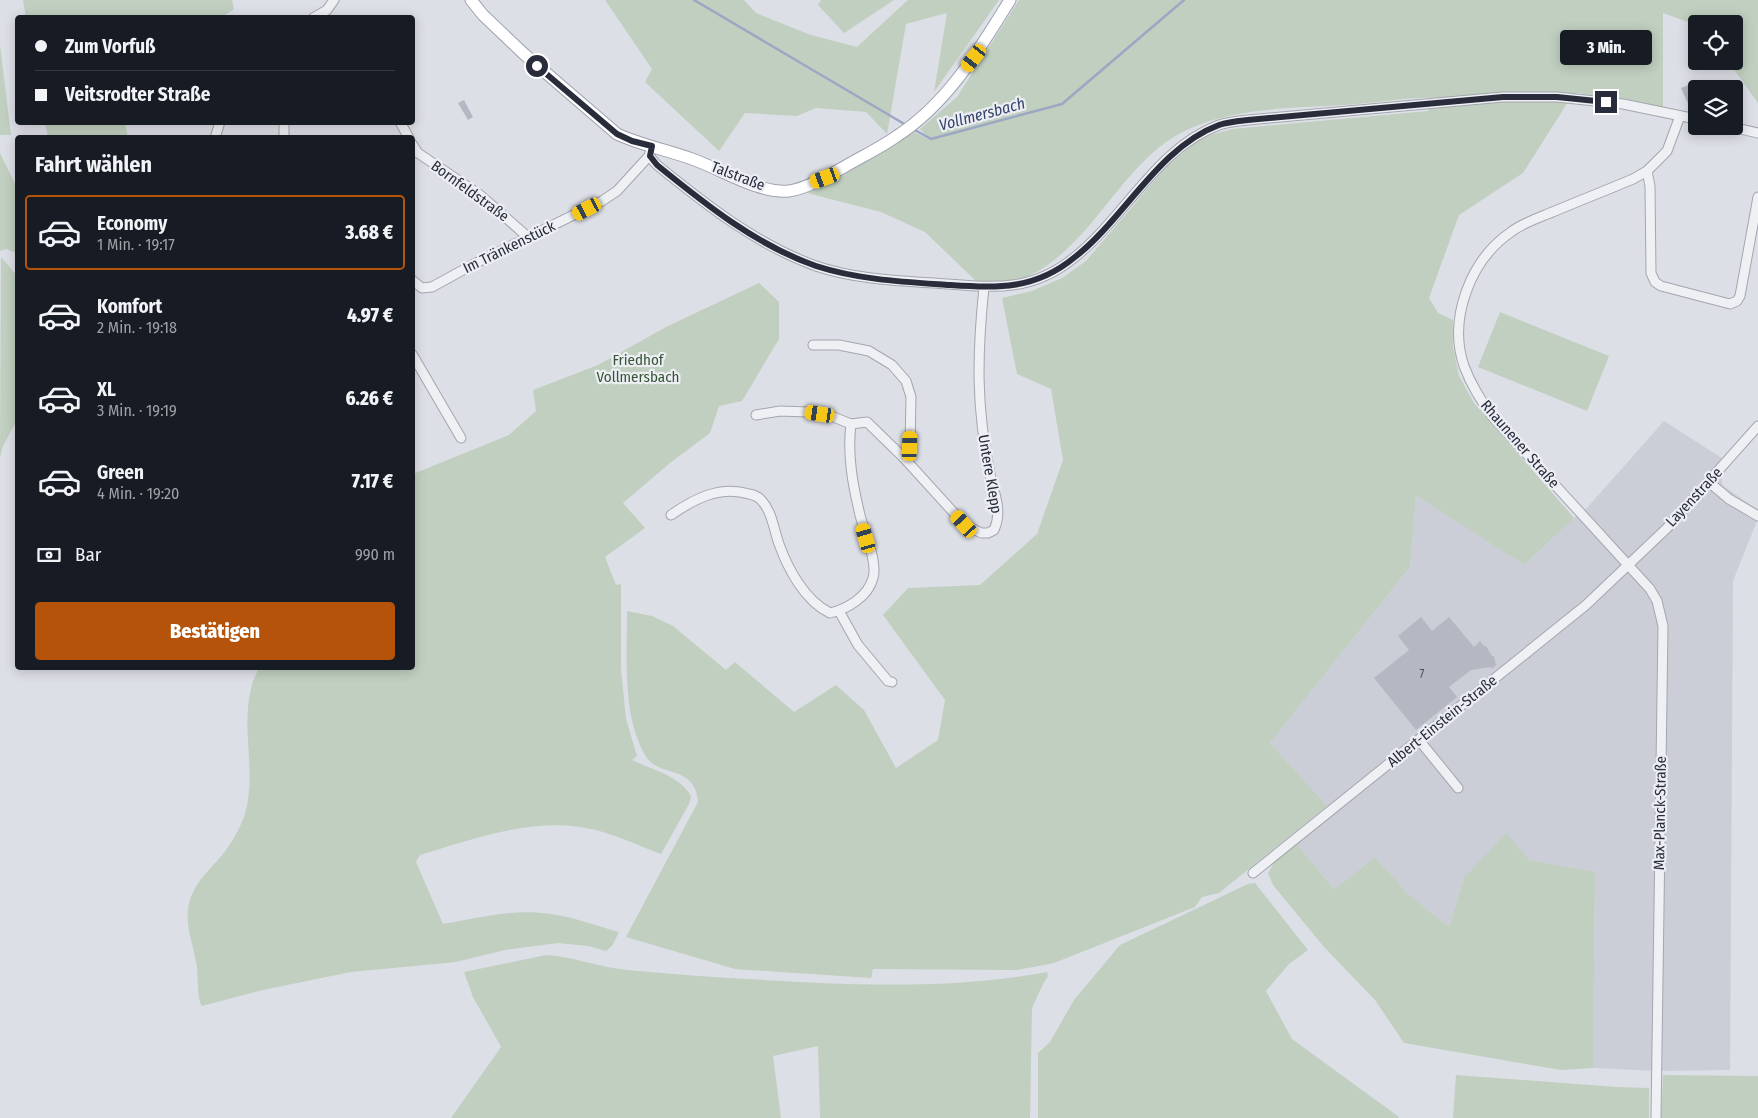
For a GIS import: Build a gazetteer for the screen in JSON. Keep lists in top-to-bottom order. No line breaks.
{"streets":{"main road":["Talstraße"],"street":["Bornfeldstraße","Im Tränkenstück","Rhaunener Straße","Untere Klepp","Layenstraße","Albert-Einstein-Straße","Max-Planck-Straße"]},"crossings":[["Talstraße","Im Tränkenstück"],["Bornfeldstraße","Im Tränkenstück"],["Rhaunener Straße","Layenstraße"],["Rhaunener Straße","Albert-Einstein-Straße"],["Rhaunener Straße","Max-Planck-Straße"],["Layenstraße","Albert-Einstein-Straße"],["Layenstraße","Max-Planck-Straße"],["Albert-Einstein-Straße","Max-Planck-Straße"]],"water":["Vollmersbach"],"parks":["Friedhof Vollmersbach"],"house_numbers":["7"],"page":{"banner":["Zum Vorfuß","Veitsrodter Straße"],"bubble":"3 Min.","heading":"Fahrt wählen","list":[{"name":"Economy","note":"1 Min. · 19:17","value":"3.68 €"},{"name":"Komfort","note":"2 Min. · 19:18","value":"4.97 €"},{"name":"XL","note":"3 Min. · 19:19","value":"6.26 €"},{"name":"Green","note":"4 Min. · 19:20","value":"7.17 €"}],"pay":["Bar","990 m"],"buttons":"Bestätigen"}}
